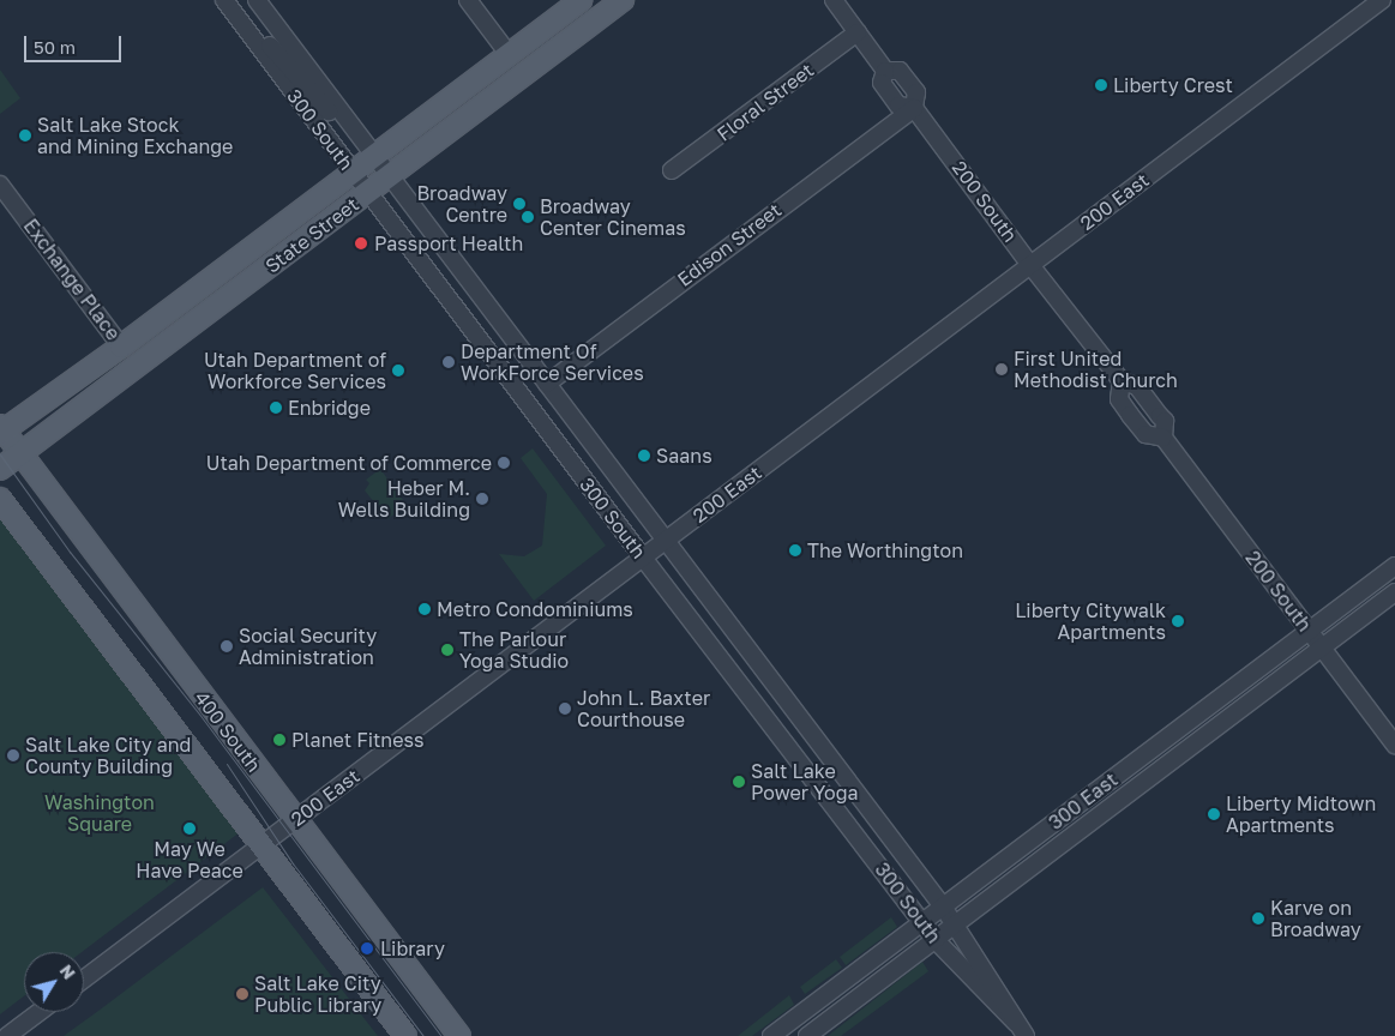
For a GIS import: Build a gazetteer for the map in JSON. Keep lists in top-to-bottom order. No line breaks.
{"streets":{"main road":["State Street","400 South"],"street":["Floral Street","300 South","200 South","200 East","Edison Street","Exchange Place","300 East"]},"crossings":[["Floral Street","200 South"],["300 South","200 East"],["300 South","State Street"],["300 South","Edison Street"],["300 South","300 East"],["200 South","200 East"],["200 South","Edison Street"],["200 South","300 East"],["200 East","400 South"],["State Street","Exchange Place"],["State Street","400 South"]],"parks":["Washington Square"],"places":["Liberty Crest","Salt Lake Stock and Mining Exchange","Broadway Centre","Broadway Center Cinemas","Passport Health","Department Of WorkForce Services","First United Methodist Church","Utah Department of Workforce Services","Enbridge","Saans","Utah Department of Commerce","Heber M. Wells Building","The Worthington","Metro Condominiums","Liberty Citywalk Apartments","Social Security Administration","The Parlour Yoga Studio","John L. Baxter Courthouse","Planet Fitness","Salt Lake City and County Building","Salt Lake Power Yoga","Liberty Midtown Apartments","May We Have Peace","Karve on Broadway","Library","Salt Lake City Public Library"],"scale_bar":"50 m","north":"top right"}
